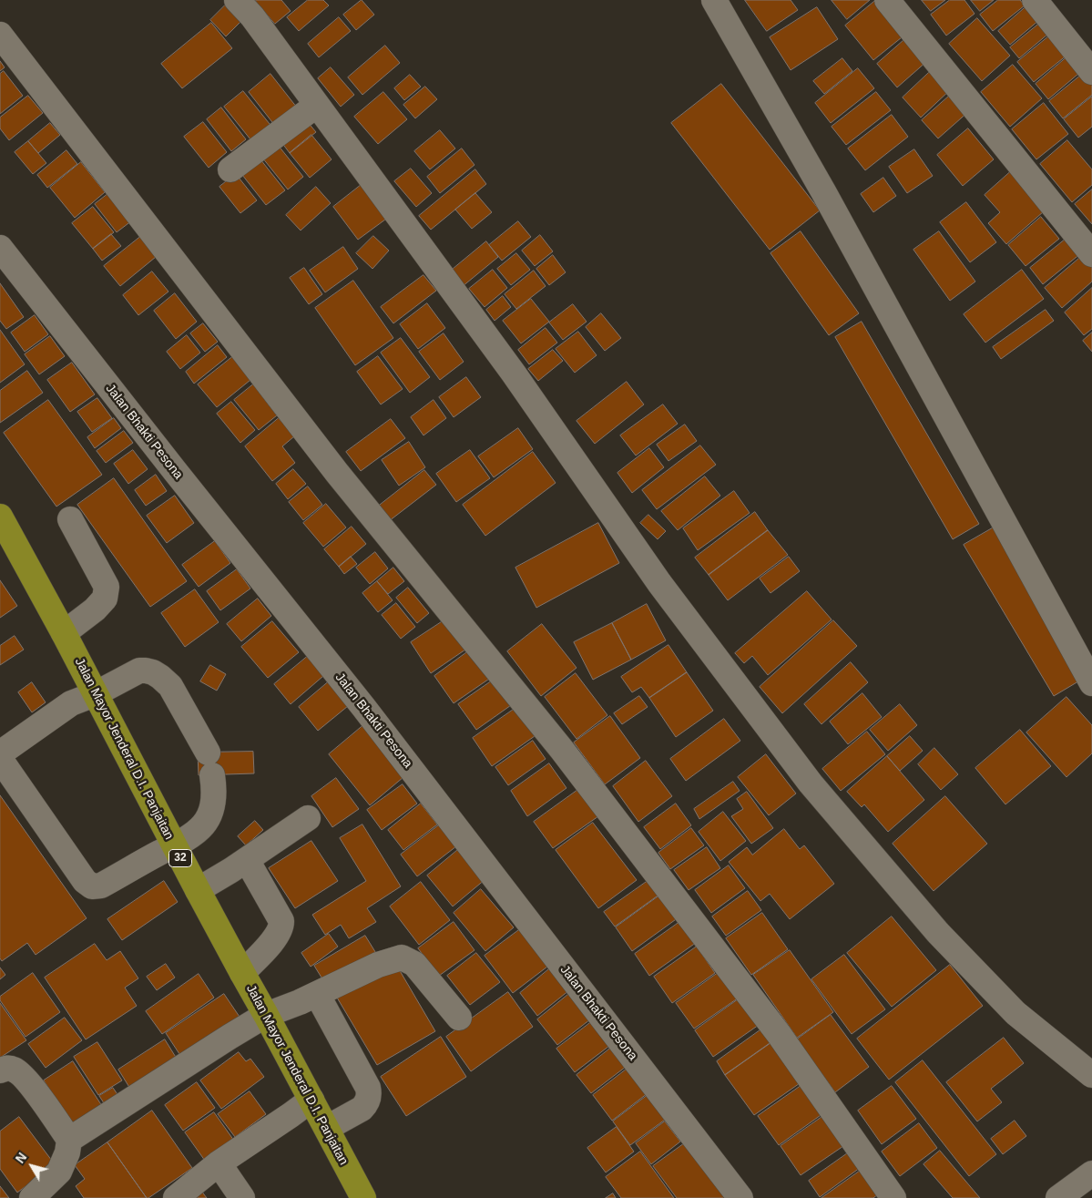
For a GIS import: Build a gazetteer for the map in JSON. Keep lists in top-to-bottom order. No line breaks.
{"streets":{"highway":["Jalan Mayor Jenderal D.I. Panjaitan","32"],"street":["Jalan Bhakti Pesona"]},"north":"top left"}
